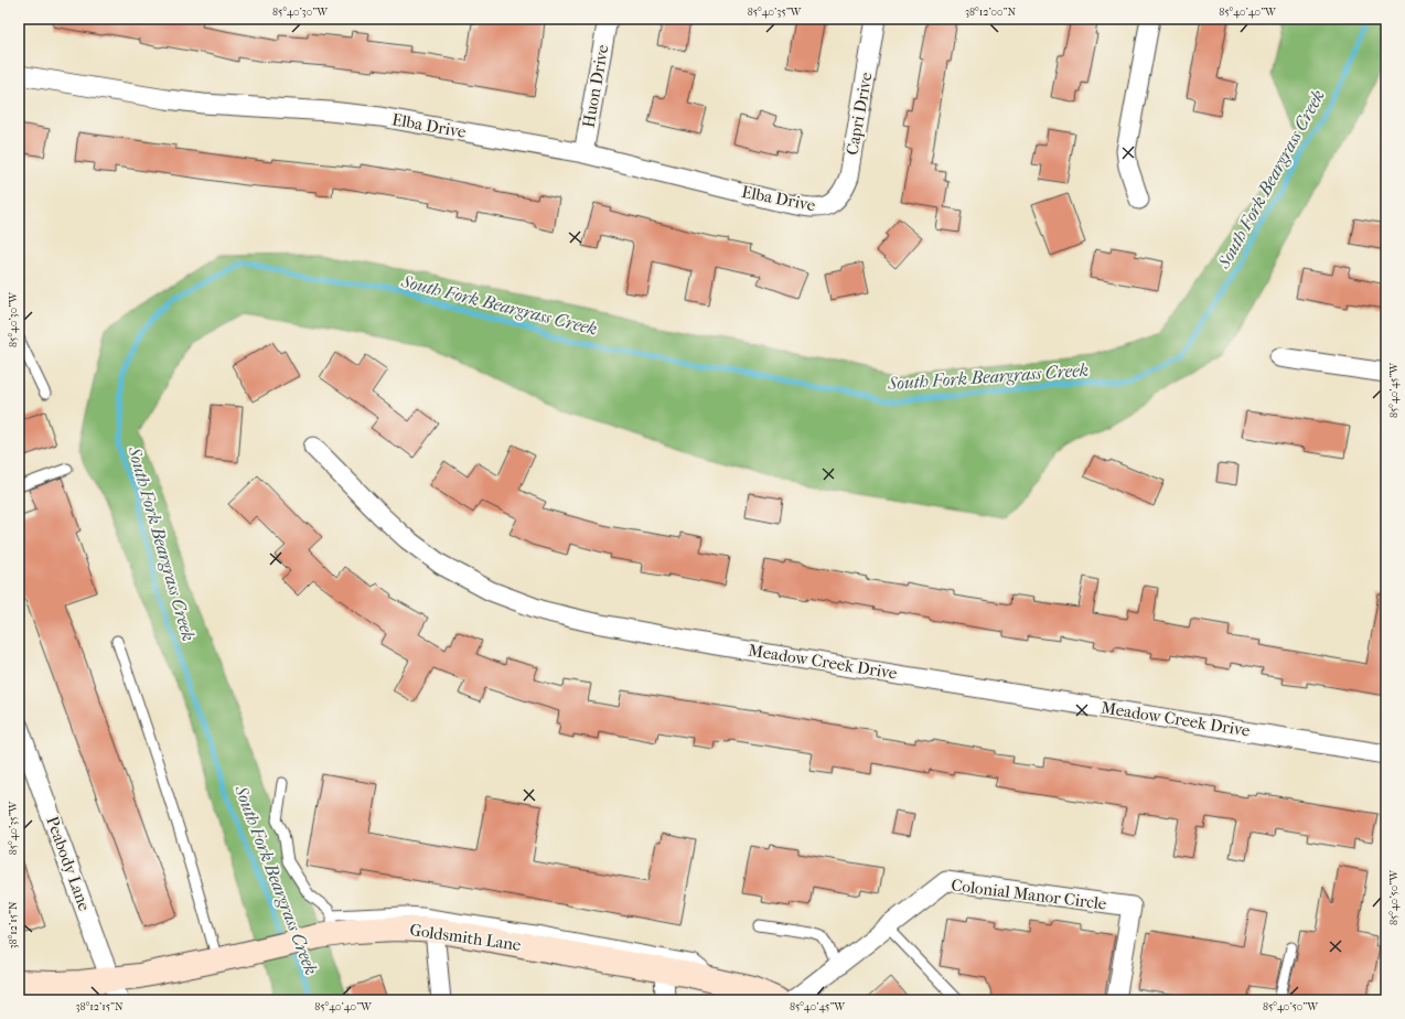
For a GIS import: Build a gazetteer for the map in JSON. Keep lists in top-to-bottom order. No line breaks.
{"streets":{"street":["Huon Drive","Capri Drive","Elba Drive","Meadow Creek Drive","Peabody Lane","Colonial Manor Circle","Goldsmith Lane"]},"crossings":[["Huon Drive","Elba Drive"],["Capri Drive","Elba Drive"],["Peabody Lane","Goldsmith Lane"]],"water":["South Fork Beargrass Creek"],"coordinates":["85°40'30\"W","85°40'35\"W","38°12'00\"N","85°40'40\"W","85°40'45\"W","85°40'50\"W","38°12'15\"N"]}
